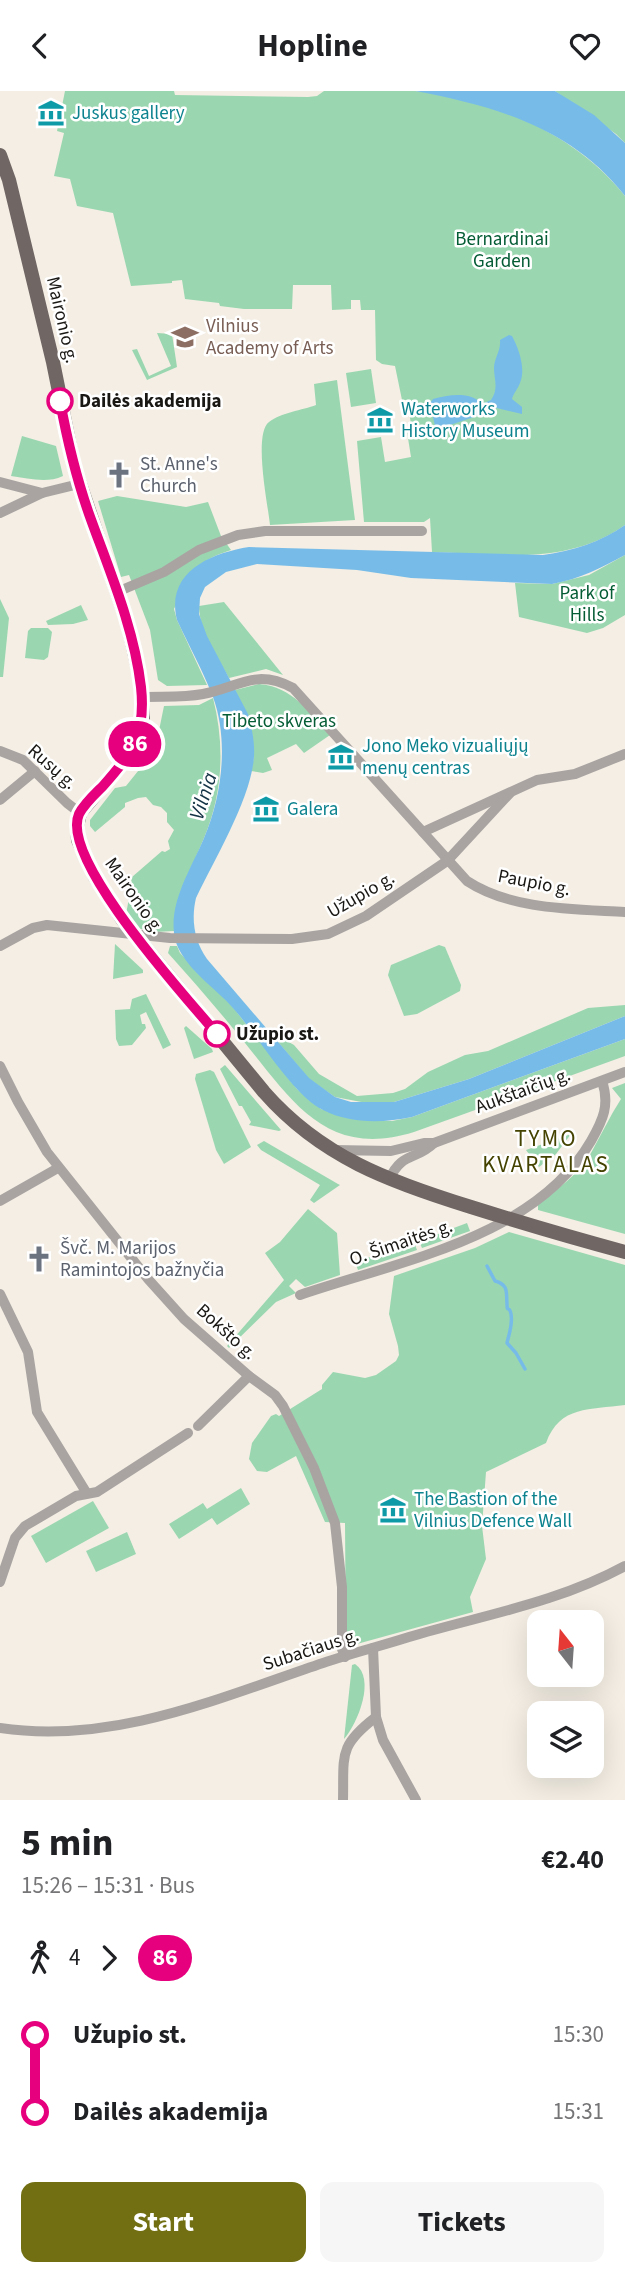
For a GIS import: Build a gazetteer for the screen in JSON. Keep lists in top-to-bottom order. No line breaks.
{"streets":{"main road":["Maironio g."],"street":["Rusų g.","Paupio g.","Užupio g.","Aukštaičių g.","O. Šimaitės g.","Bokšto g.","Subačiaus g."]},"crossings":[["Maironio g.","Rusų g."],["Maironio g.","Užupio g."],["Maironio g.","Aukštaičių g."],["Maironio g.","O. Šimaitės g."],["Paupio g.","Užupio g."],["Aukštaičių g.","O. Šimaitės g."],["Bokšto g.","Subačiaus g."]],"districts":["TYMO KVARTALAS"],"water":["Vilnia"],"parks":["Bernardinai Garden","Park of Hills","Tibeto skveras"],"places":{"museum":["Juskus gallery","Waterworks History Museum","Jono Meko vizualiųjų menų centras","Galera","The Bastion of the Vilnius Defence Wall"],"school or university":["Vilnius Academy of Arts"],"other":["Dailės akademija","Užupio st."],"church":["St. Anne's Church","Švč. M. Marijos Ramintojos bažnyčia"]},"lines":["bus line 86"],"north":"top","page":{"header":"Hopline","on_map":"86","heading":["5 min","15:26 – 15:31 · Bus","€2.40"],"legs":["4","86"],"list":[{"name":"Užupio st.","value":"15:30"},{"name":"Dailės akademija","value":"15:31"}],"buttons":["Start","Tickets"]}}
